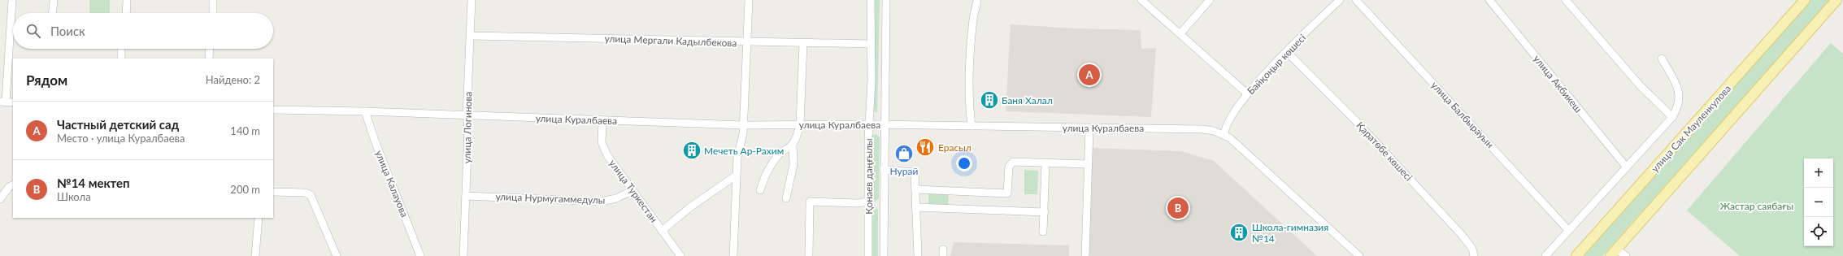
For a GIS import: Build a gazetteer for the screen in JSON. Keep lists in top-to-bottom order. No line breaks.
{"streets":{"main road":["улица Сак Мауленкулова"],"street":["улица Мергали Кадылбекова","Байқоңыр көшесі","улица Акбикеш","улица Балбырауын","улица Куралбаева","улица Логинова","Қаратөбе көшесі","Қонаев даңғылы","улица Калауова","улица Туркестан","улица Нурмугаммедулы"]},"crossings":[["улица Мергали Кадылбекова","улица Логинова"],["улица Мергали Кадылбекова","Қонаев даңғылы"],["Байқоңыр көшесі","улица Куралбаева"],["Байқоңыр көшесі","Қаратөбе көшесі"],["улица Куралбаева","улица Логинова"],["улица Куралбаева","Қонаев даңғылы"],["улица Куралбаева","улица Калауова"],["улица Куралбаева","улица Туркестан"],["улица Логинова","улица Нурмугаммедулы"],["улица Туркестан","улица Нурмугаммедулы"]],"parks":["Жастар саябағы"],"places":{"building":["Баня Халал","Мечеть Ар-Рахим","Школа-гимназия №14"],"restaurant":["Ерасыл"],"shop":["Нурай"]},"page":{"search":"Поиск","heading":["Рядом","Найдено: 2"],"pins":["A","B"],"list":[{"mark":"A","name":"Частный детский сад","note":"Место · улица Куралбаева","value":"140 m"},{"mark":"B","name":"№14 мектеп","note":"Школа","value":"200 m"}],"map_buttons":["+","−"]}}
